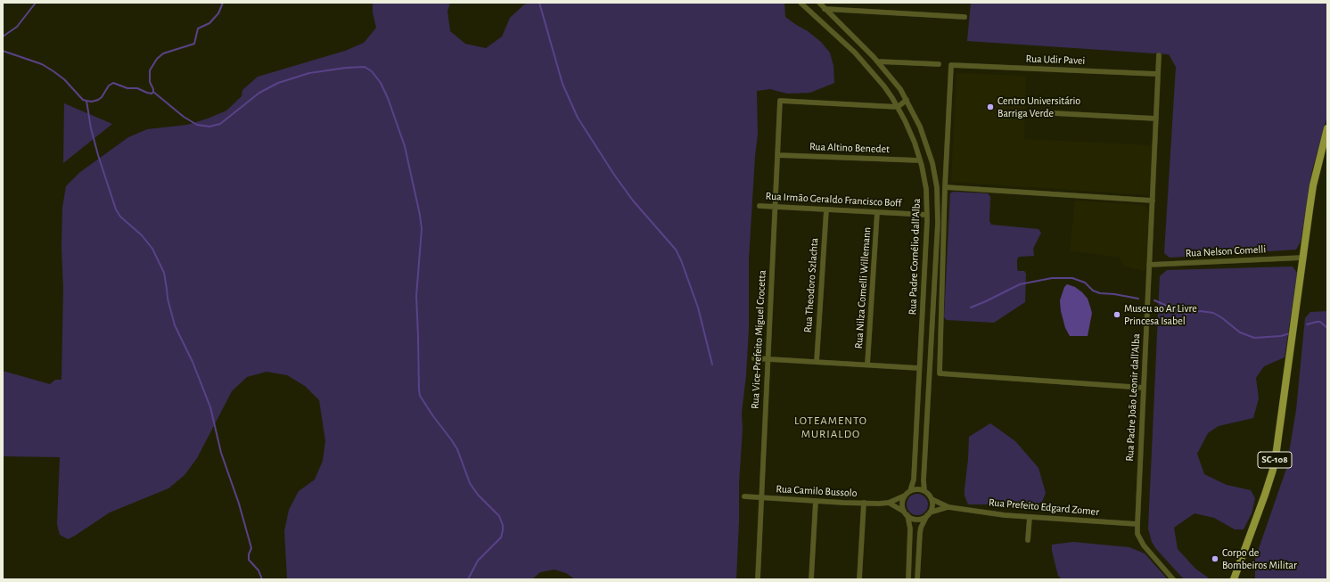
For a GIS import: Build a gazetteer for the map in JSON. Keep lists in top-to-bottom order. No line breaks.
{"streets":{"main road":["SC-108"],"street":["Rua Udir Pavei","Rua Altino Benedet","Rua Irmão Geraldo Francisco Boff","Rua Nelson Comelli","Rua Padre Cornélio dall'Alba","Rua Theodoro Szlachta","Rua Nilza Comelli Willemann","Rua Vice-Prefeito Miguel Crocetta","Rua Padre João Leonir dall'Alba","Rua Camilo Bussolo","Rua Prefeito Edgard Zomer"]},"crossings":[["Rua Udir Pavei","Rua Padre João Leonir dall'Alba"],["Rua Altino Benedet","Rua Padre Cornélio dall'Alba"],["Rua Altino Benedet","Rua Vice-Prefeito Miguel Crocetta"],["Rua Irmão Geraldo Francisco Boff","Rua Padre Cornélio dall'Alba"],["Rua Irmão Geraldo Francisco Boff","Rua Theodoro Szlachta"],["Rua Irmão Geraldo Francisco Boff","Rua Nilza Comelli Willemann"],["Rua Irmão Geraldo Francisco Boff","Rua Vice-Prefeito Miguel Crocetta"],["Rua Nelson Comelli","Rua Padre João Leonir dall'Alba"],["Rua Nelson Comelli","SC-108"],["Rua Padre Cornélio dall'Alba","Rua Vice-Prefeito Miguel Crocetta"],["Rua Padre Cornélio dall'Alba","Rua Camilo Bussolo"],["Rua Padre Cornélio dall'Alba","Rua Prefeito Edgard Zomer"],["Rua Vice-Prefeito Miguel Crocetta","Rua Camilo Bussolo"],["Rua Padre João Leonir dall'Alba","Rua Prefeito Edgard Zomer"],["Rua Camilo Bussolo","Rua Prefeito Edgard Zomer"]],"districts":["LOTEAMENTO MURIALDO"],"places":["Centro Universitário Barriga Verde","Museu ao Ar Livre Princesa Isabel","Corpo de Bombeiros Militar"]}
